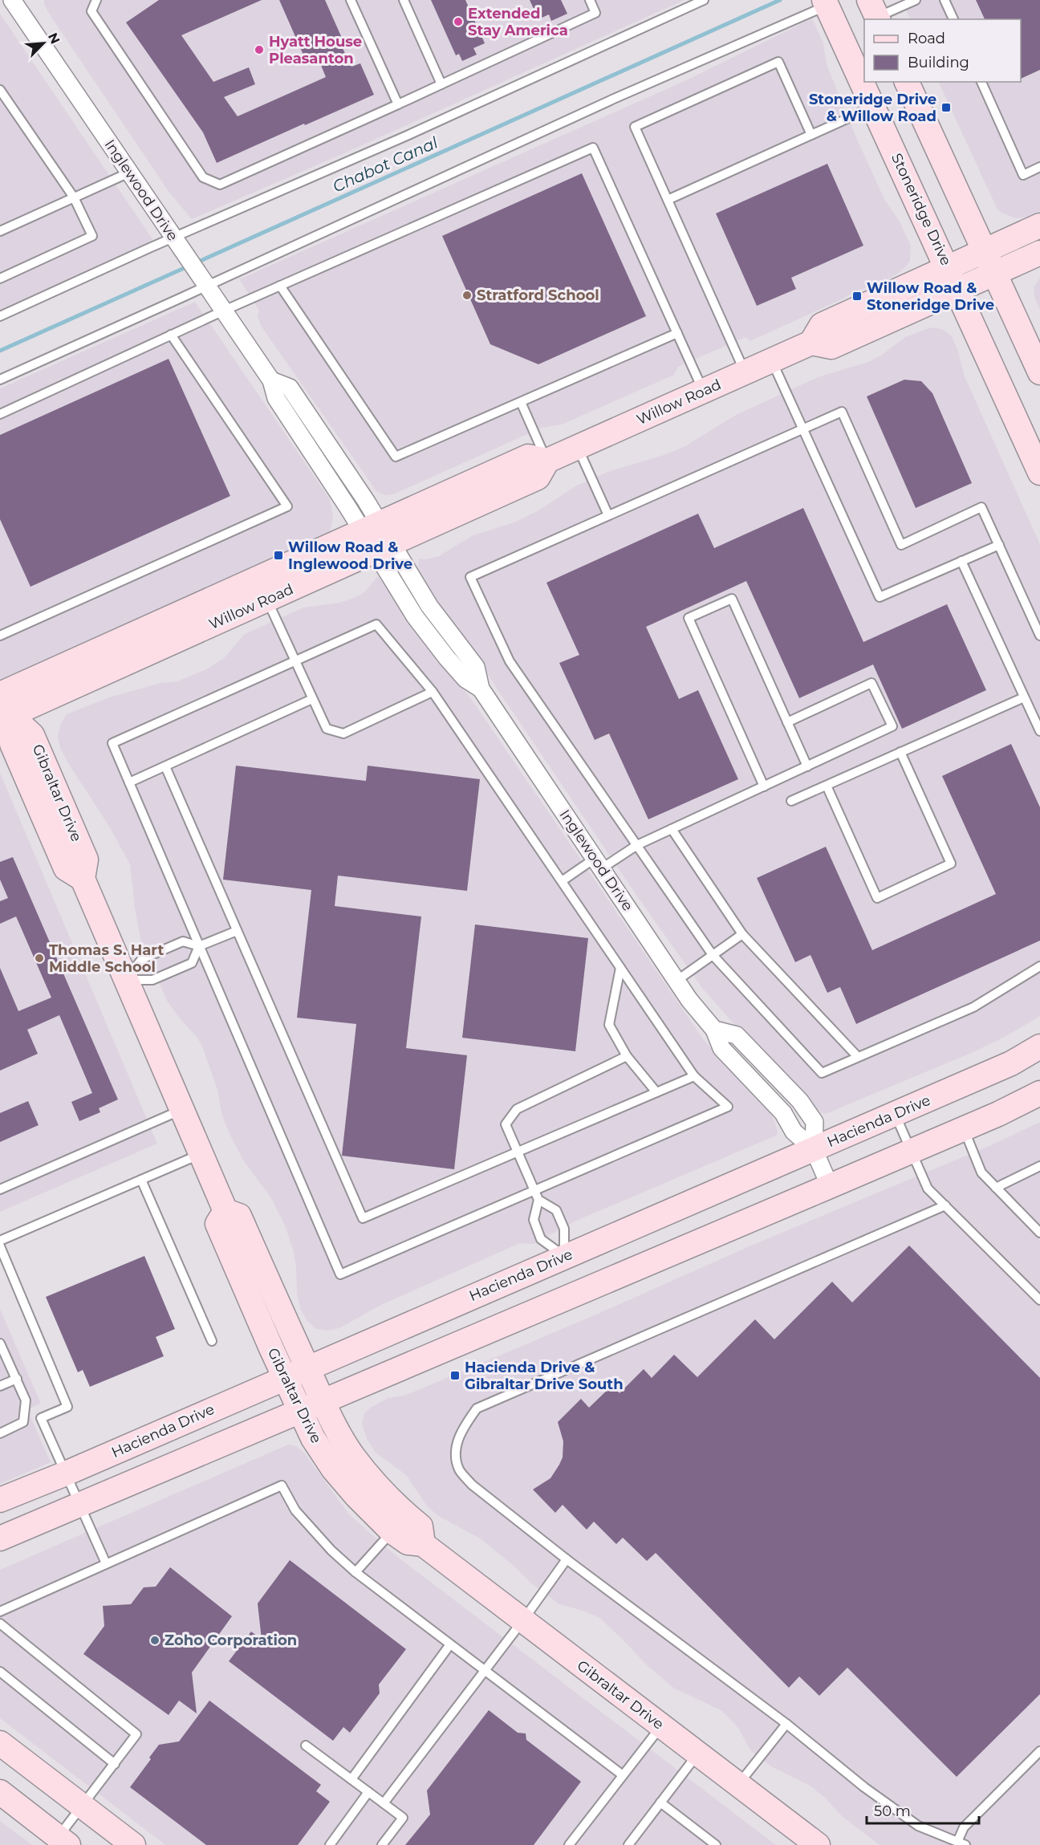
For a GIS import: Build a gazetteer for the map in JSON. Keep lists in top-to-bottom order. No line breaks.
{"streets":{"street":["Inglewood Drive","Stoneridge Drive","Willow Road","Gibraltar Drive","Hacienda Drive"]},"crossings":[["Inglewood Drive","Willow Road"],["Inglewood Drive","Hacienda Drive"],["Willow Road","Gibraltar Drive"],["Gibraltar Drive","Hacienda Drive"]],"water":["Chabot Canal"],"places":{"other":["Extended Stay America","Hyatt House Pleasanton","Stratford School","Thomas S. Hart Middle School","Zoho Corporation"],"transit":["Stoneridge Drive & Willow Road","Willow Road & Stoneridge Drive","Willow Road & Inglewood Drive","Hacienda Drive & Gibraltar Drive South"]},"legend":["Road","Building"],"scale_bar":"50 m","north":"top right"}
